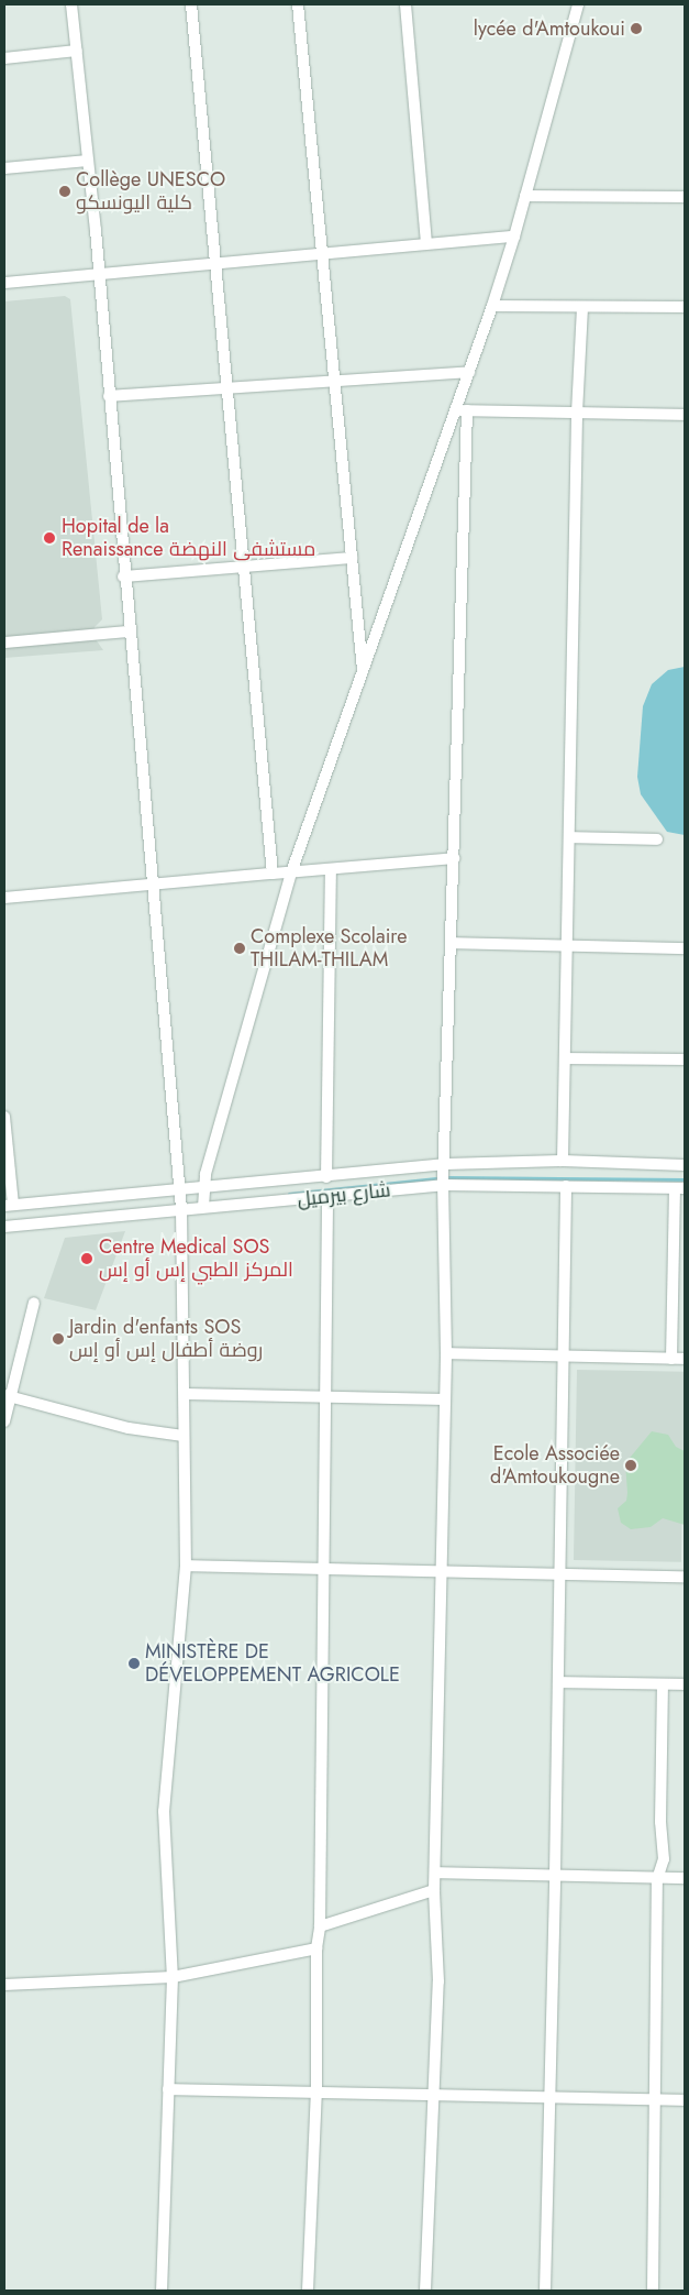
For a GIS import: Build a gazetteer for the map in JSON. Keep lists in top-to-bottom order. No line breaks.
{"streets":{"street":["شارع بيرميل"]},"places":["lycée d'Amtoukoui","Collège UNESCO كلية اليونسكو","Hopital de la Renaissance مستشفى النهضة","Complexe Scolaire THILAM-THILAM","Centre Medical SOS المركز الطبي إس أو إس","Jardin d'enfants SOS روضة أطفال إس أو إس","Ecole Associée d'Amtoukougne","MINISTÈRE DE DÉVELOPPEMENT AGRICOLE"]}
